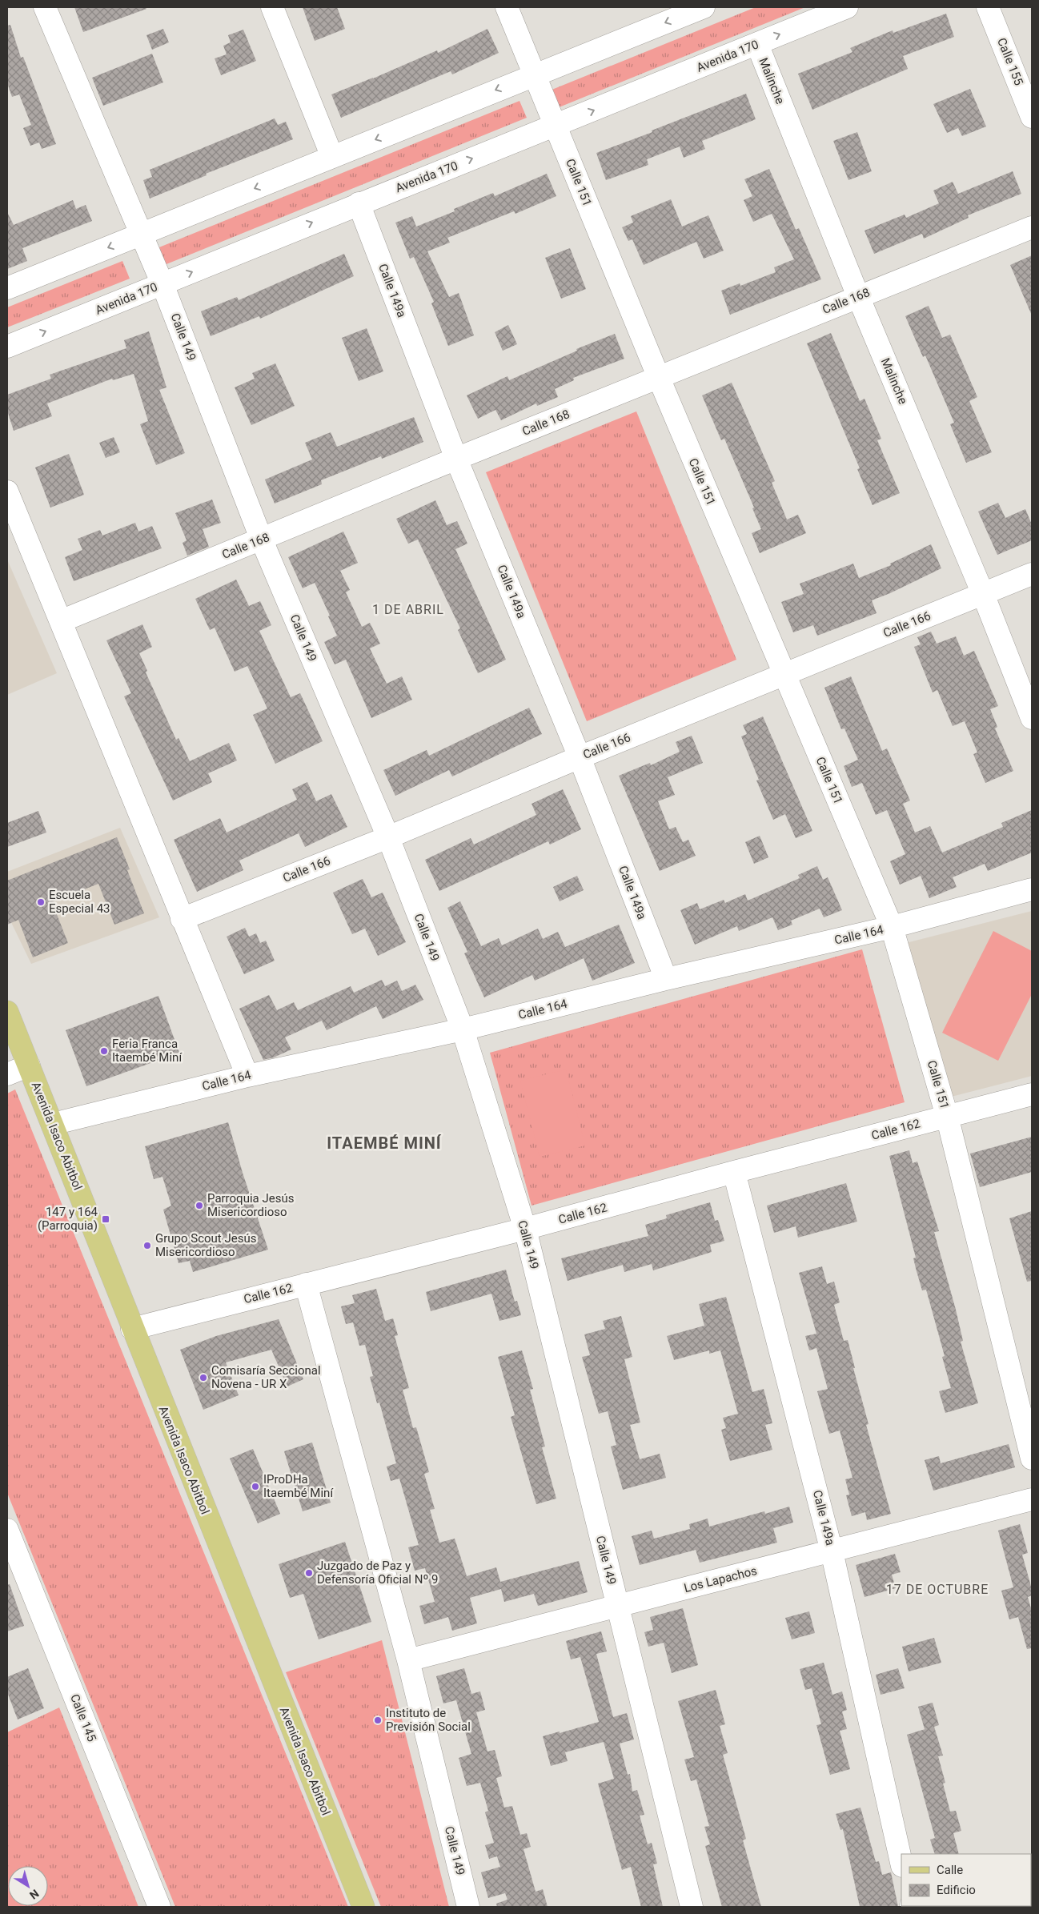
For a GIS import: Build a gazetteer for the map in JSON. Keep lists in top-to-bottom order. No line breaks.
{"streets":{"main road":["Avenida Isaco Abitbol"],"street":["Avenida 170","Calle 155","Malinche","Calle 151","Calle 149a","Calle 168","Calle 149","Calle 166","Calle 164","Calle 162","Los Lapachos","Calle 145"]},"crossings":[["Avenida 170","Malinche"],["Avenida 170","Calle 151"],["Avenida 170","Calle 149a"],["Avenida 170","Calle 149"],["Malinche","Calle 168"],["Malinche","Calle 166"],["Calle 151","Calle 168"],["Calle 151","Calle 166"],["Calle 151","Calle 164"],["Calle 151","Calle 162"],["Calle 149a","Calle 168"],["Calle 149a","Calle 166"],["Calle 149a","Calle 164"],["Calle 149a","Calle 162"],["Calle 149a","Los Lapachos"],["Calle 168","Calle 149"],["Calle 149","Calle 166"],["Calle 149","Calle 164"],["Calle 149","Calle 162"],["Calle 149","Los Lapachos"],["Calle 164","Avenida Isaco Abitbol"],["Calle 162","Avenida Isaco Abitbol"]],"districts":["1 DE ABRIL","ITAEMBÉ MINÍ","17 DE OCTUBRE"],"places":{"other":["Escuela Especial 43","Feria Franca Itaembé Miní","Parroquia Jesús Misericordioso","Grupo Scout Jesús Misericordioso","Comisaría Seccional Novena - UR X","IProDHa Itaembé Miní","Juzgado de Paz y Defensoría Oficial Nº 9","Instituto de Previsión Social"],"transit":["147 y 164 (Parroquia)"]},"legend":["Calle","Edificio"],"north":"bottom right"}
